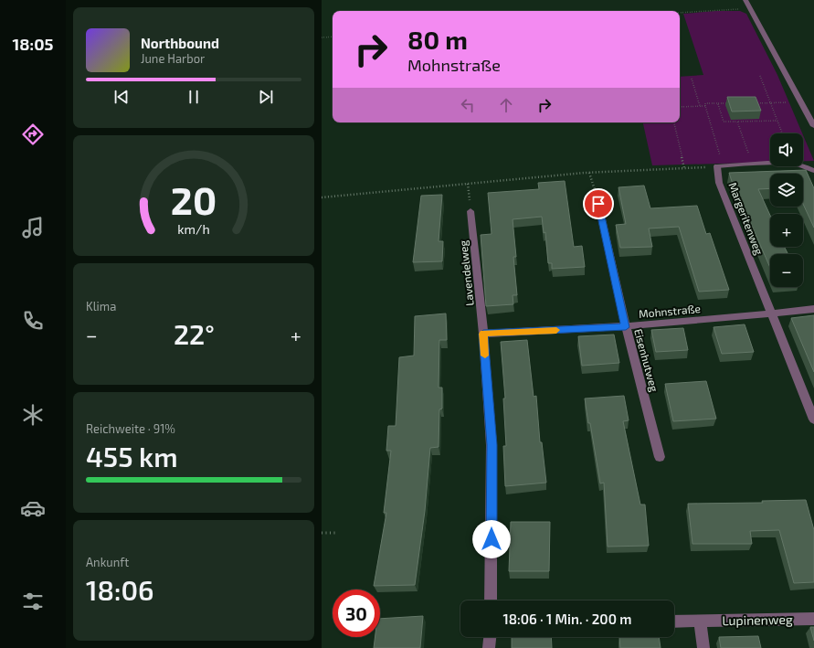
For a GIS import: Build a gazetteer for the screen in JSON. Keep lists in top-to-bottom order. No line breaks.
{"streets":{"street":["Margeritenweg","Lavendelweg","Mohnstraße","Eisenhutweg","Lupinenweg"]},"crossings":[["Margeritenweg","Mohnstraße"],["Lavendelweg","Mohnstraße"],["Mohnstraße","Eisenhutweg"]],"page":{"tabs":"18:05","turn":["80 m","Mohnstraße"],"song":["Northbound","June Harbor"],"map_buttons":["+","−"],"tile":["Klima",["Reichweite · 91%","455 km"],["Ankunft","18:06"]],"heat":["−","22°","+"],"limit":"30","trip":"18:06 · 1 Min. · 200 m","gauge":["20","km/h"]}}
